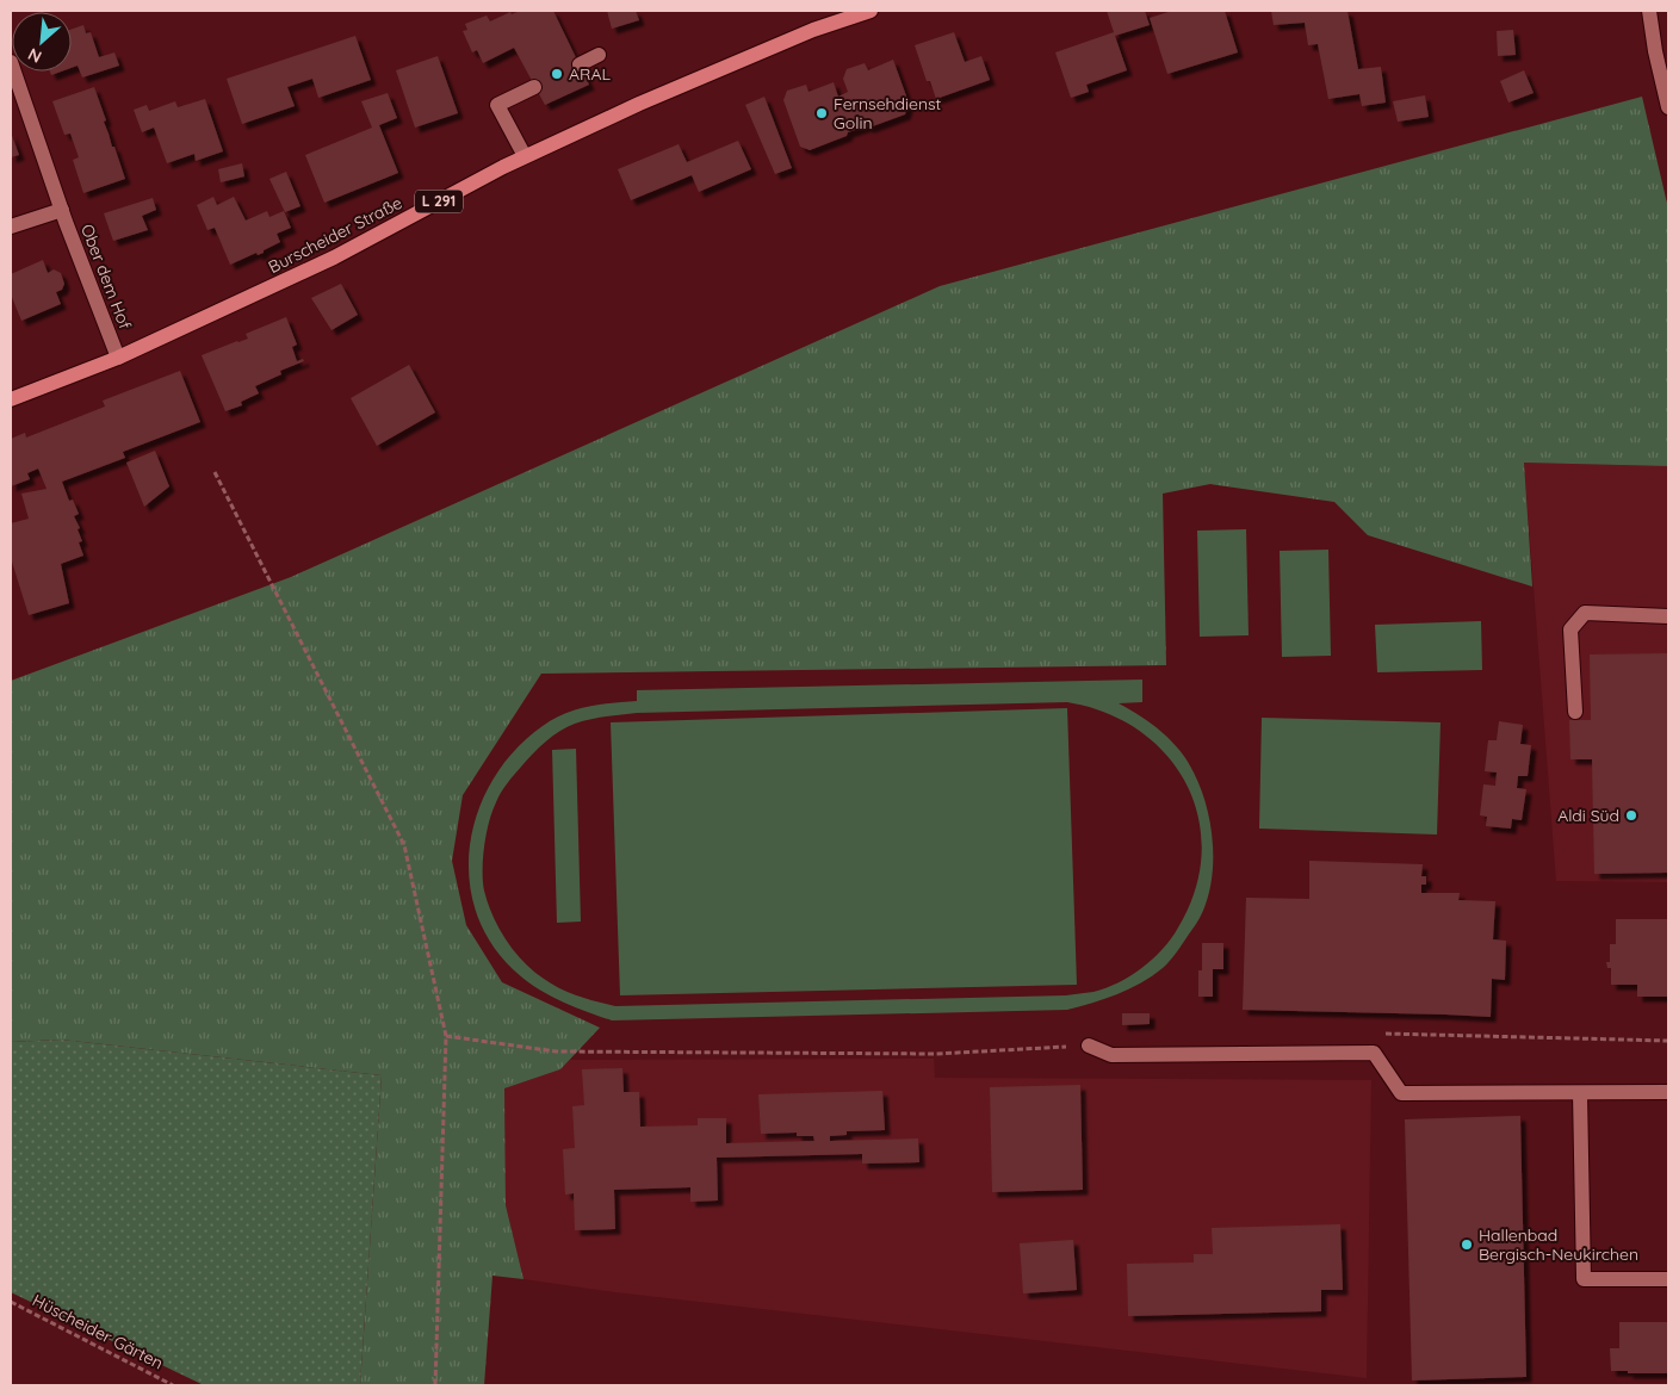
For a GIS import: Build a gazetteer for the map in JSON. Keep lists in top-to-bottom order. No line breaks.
{"streets":{"main road":["L 291","Burscheider Straße"],"street":["Ober dem Hof"],"path":["Hüscheider Gärten"]},"crossings":[["Burscheider Straße","Ober dem Hof"]],"places":["ARAL","Fernsehdienst Golin","Aldi Süd","Hallenbad Bergisch-Neukirchen"],"north":"bottom left"}
